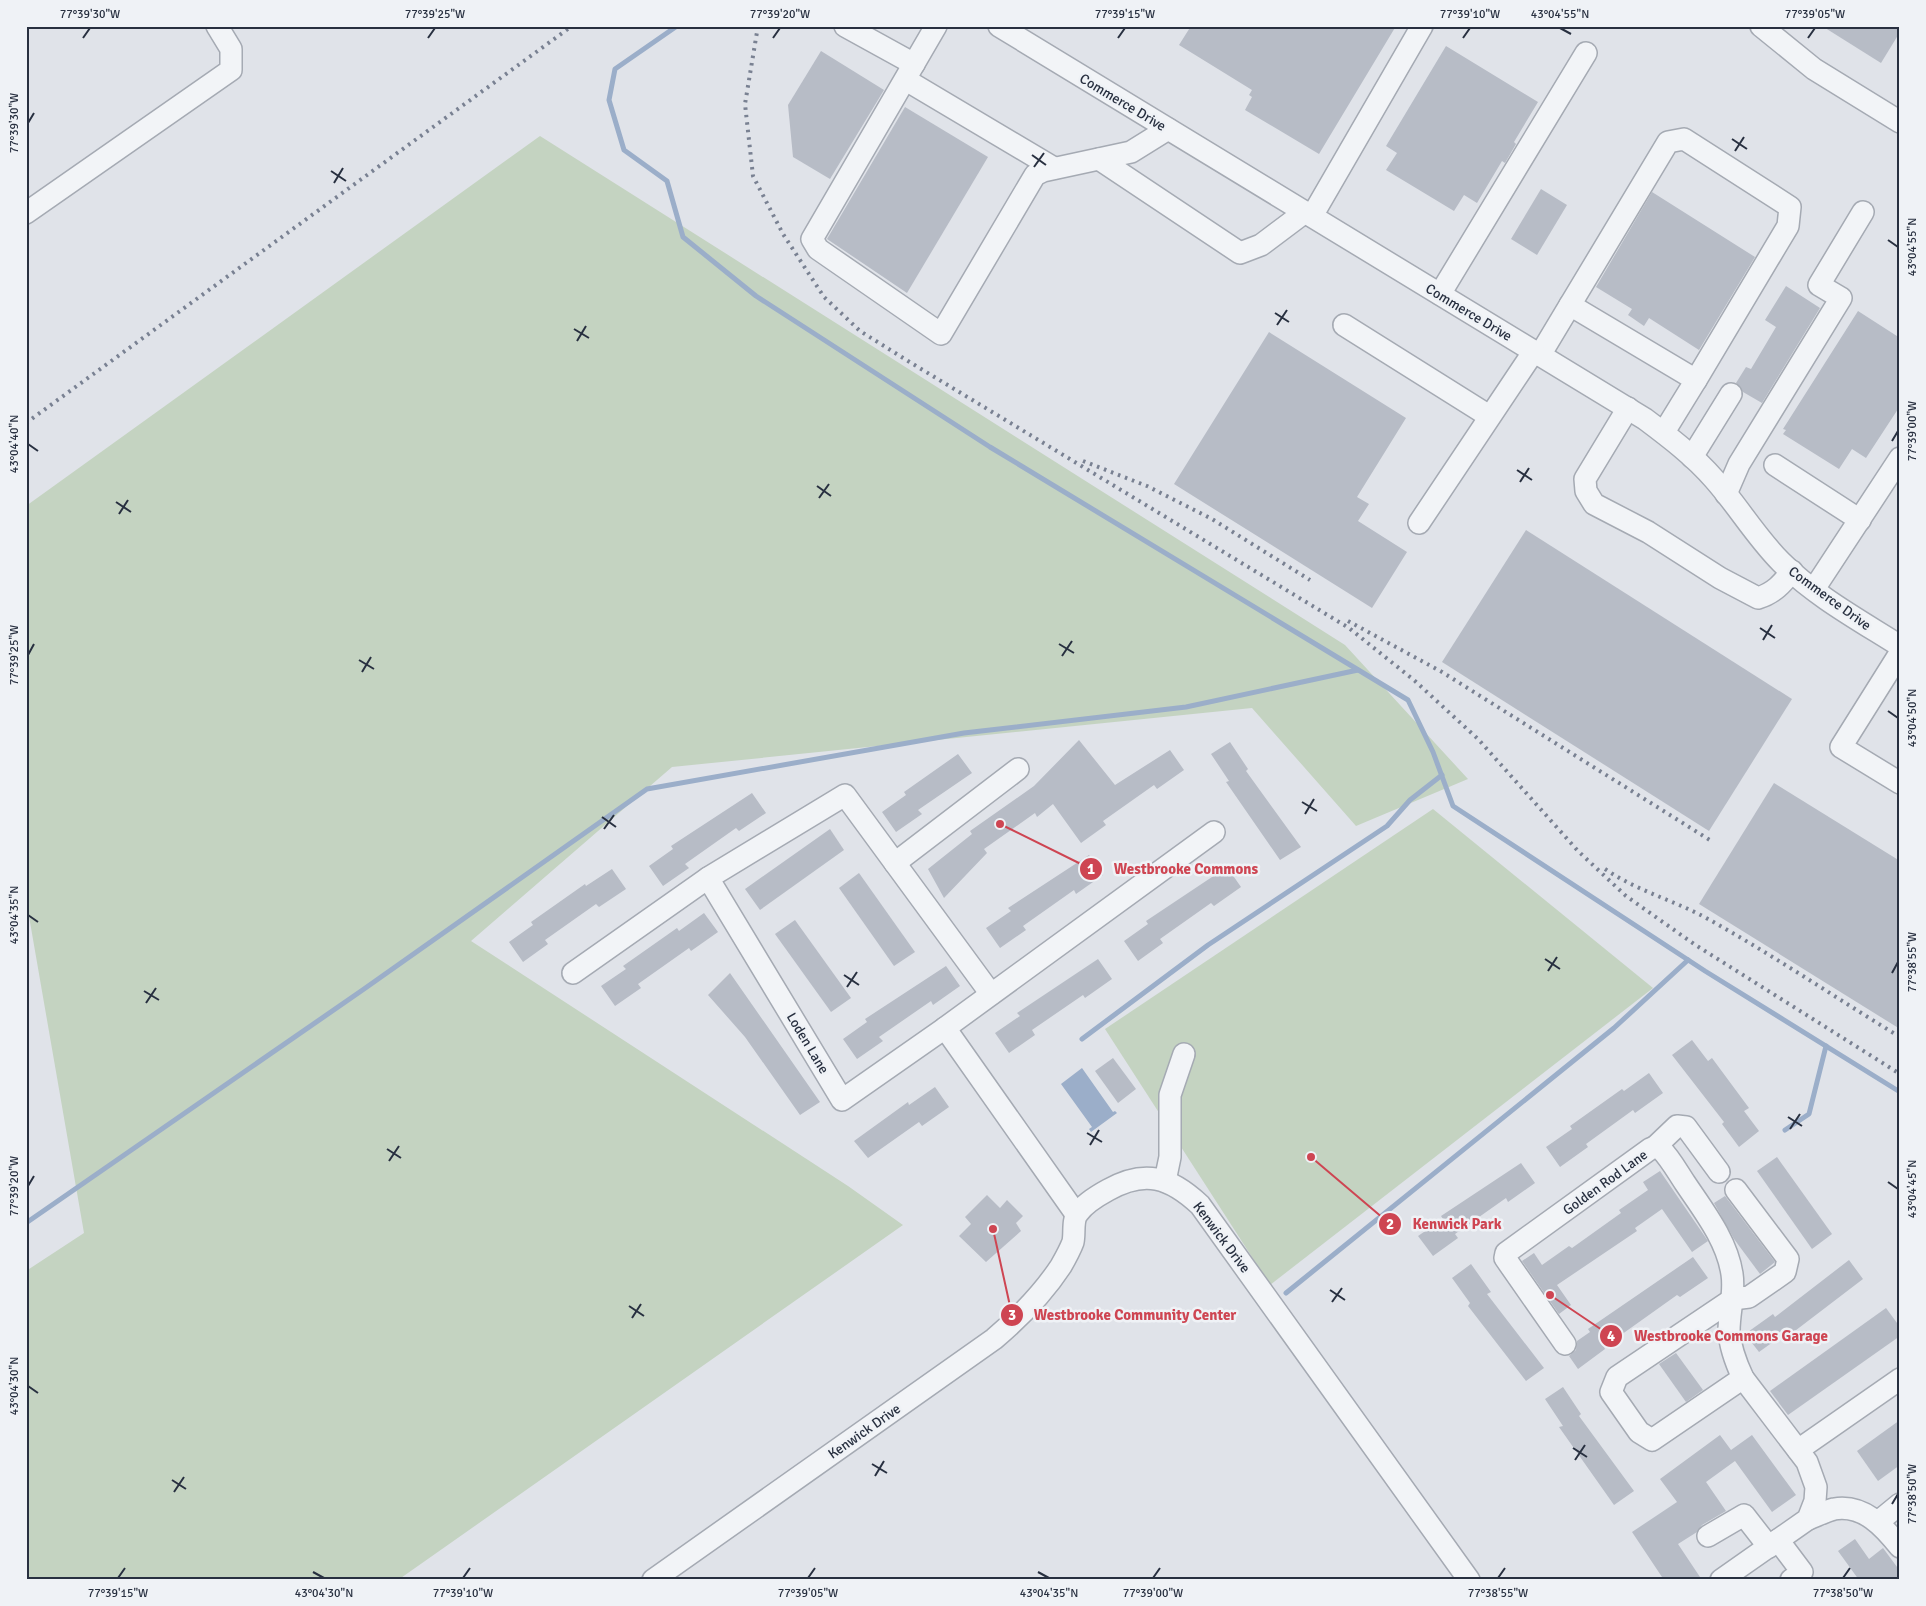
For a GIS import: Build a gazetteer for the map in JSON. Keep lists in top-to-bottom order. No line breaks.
{"streets":{"street":["Commerce Drive","Loden Lane","Golden Rod Lane","Kenwick Drive"]},"places":["Westbrooke Commons","Kenwick Park","Westbrooke Community Center","Westbrooke Commons Garage"],"coordinates":["77°39'30\"W","77°39'25\"W","77°39'20\"W","77°39'15\"W","77°39'10\"W","43°04'55\"N","77°39'05\"W","77°39'00\"W","43°04'40\"N","43°04'50\"N","43°04'35\"N","77°38'55\"W","43°04'45\"N","43°04'30\"N","77°38'50\"W"]}
